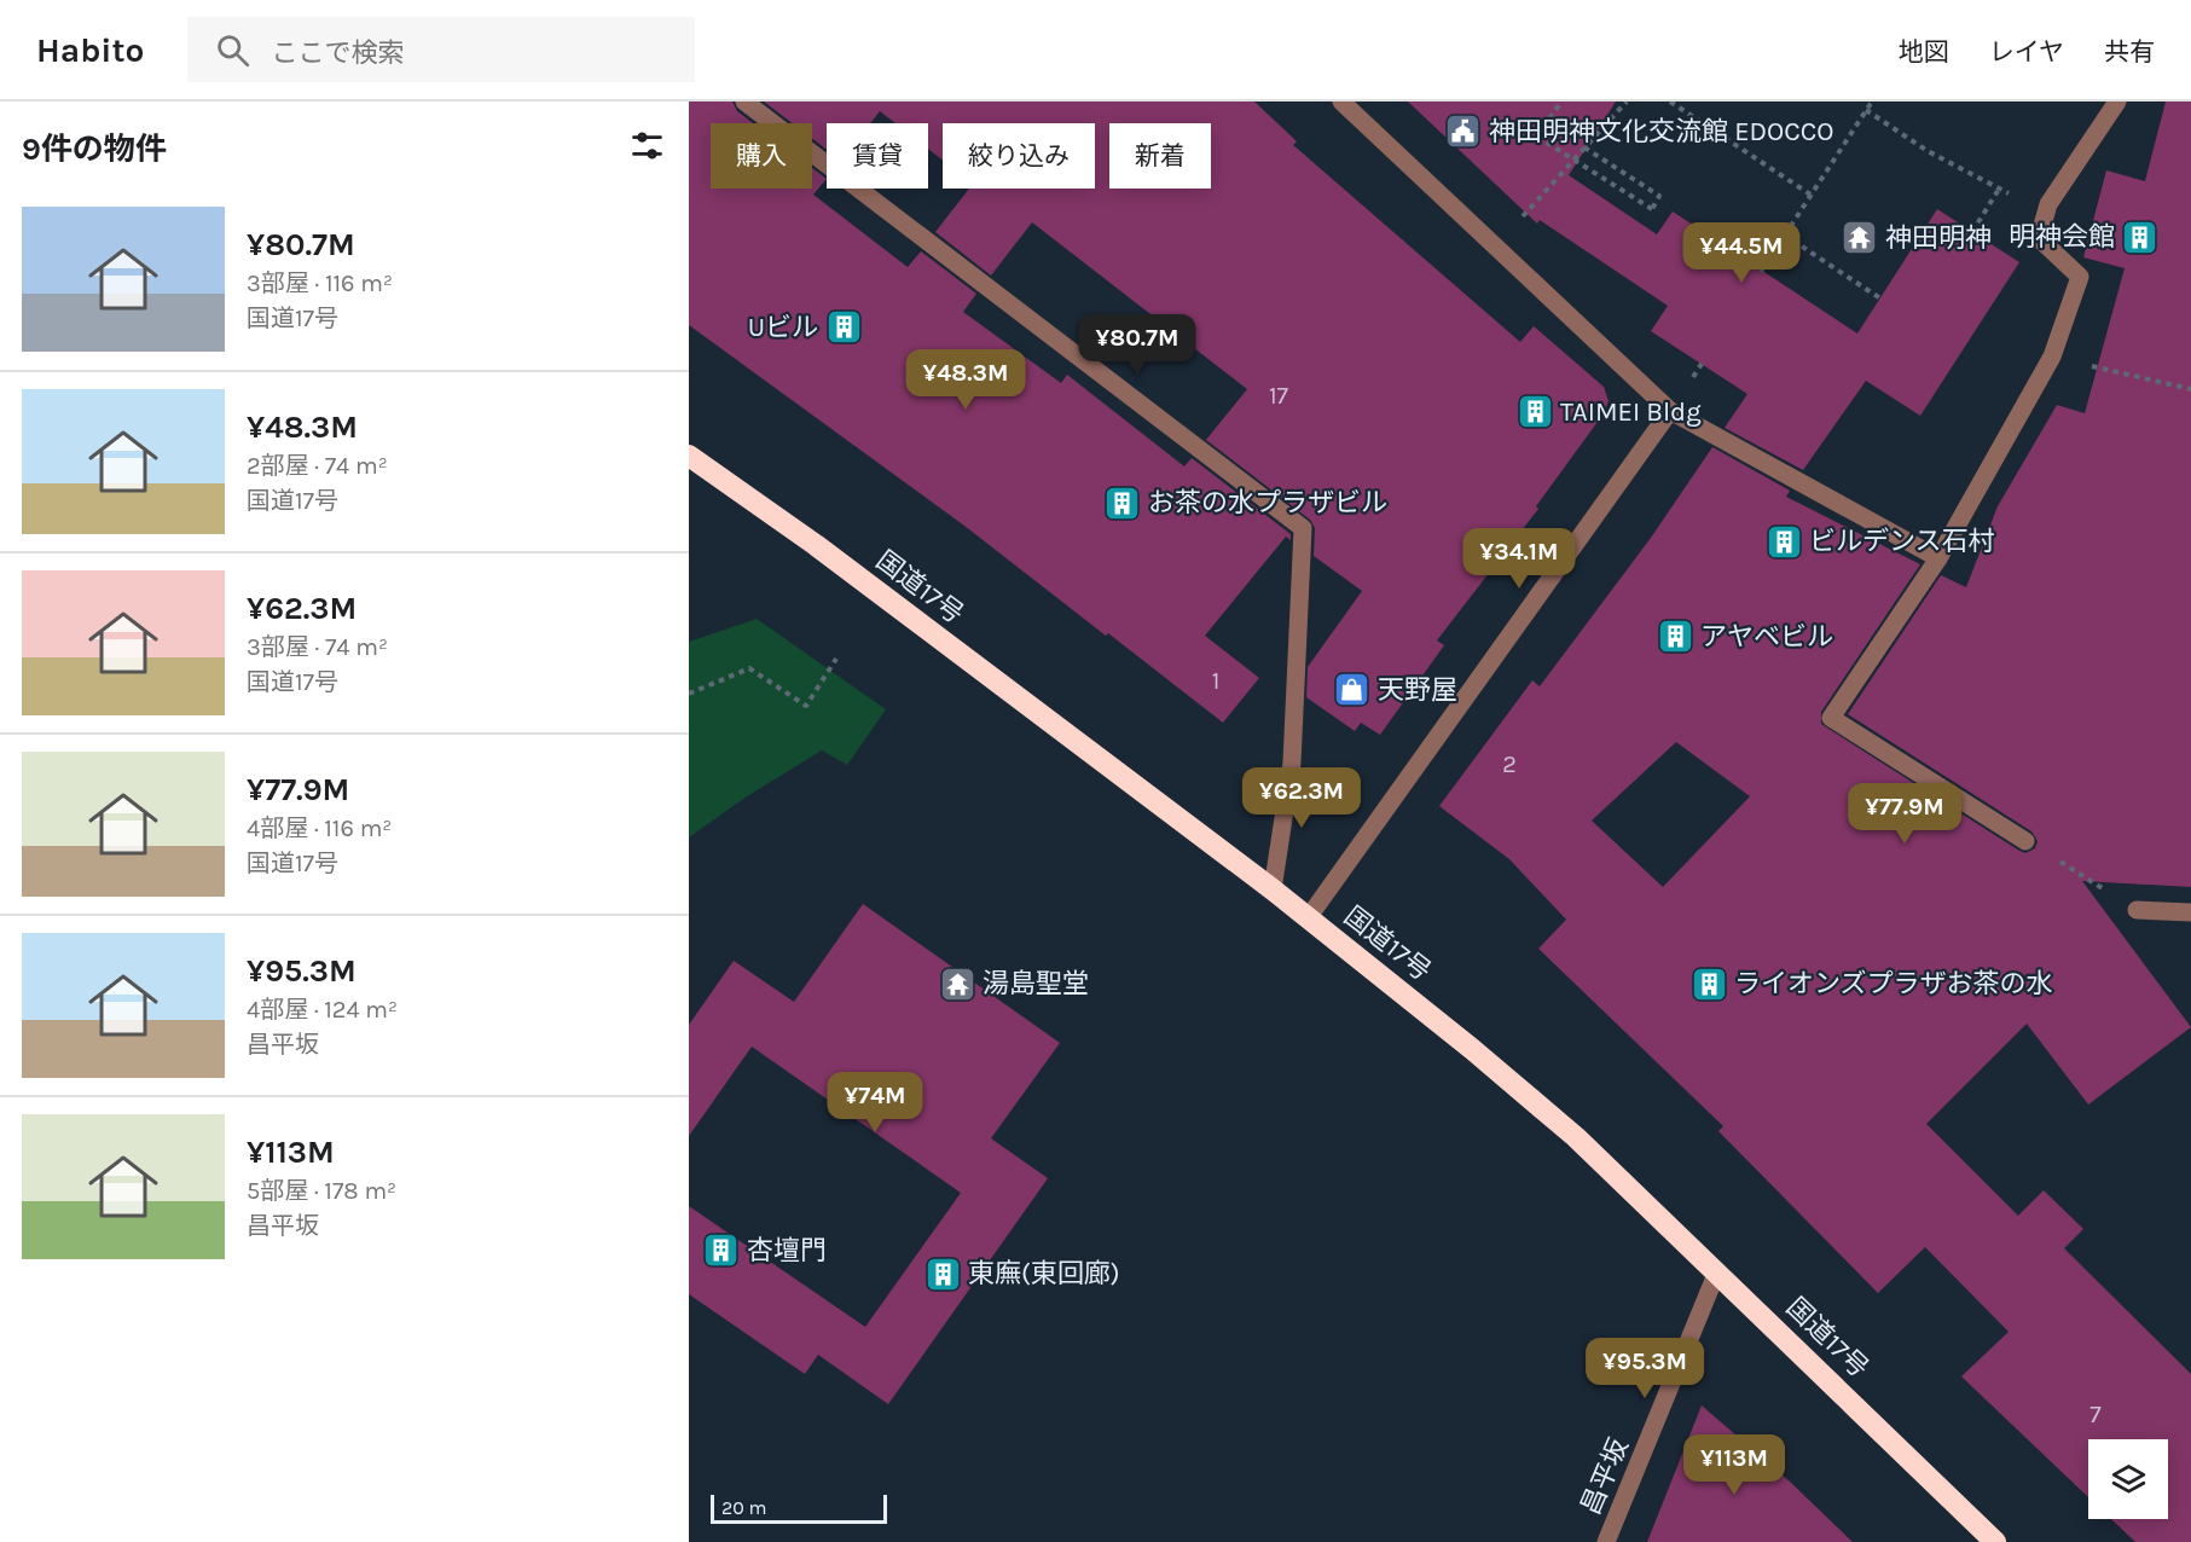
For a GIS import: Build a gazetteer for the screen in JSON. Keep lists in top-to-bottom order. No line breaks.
{"streets":{"highway":["国道17号"],"street":["昌平坂"]},"crossings":[["国道17号","昌平坂"]],"places":{"public building":["神田明神文化交流館 EDOCCO"],"building":["明神会館","Uビル","TAIMEI Bldg","お茶の水プラザビル","ビルデンス石村","アヤベビル","ライオンズプラザお茶の水","杏壇門","東廡(東回廊)"],"temple":["神田明神","湯島聖堂"],"shop":["天野屋"]},"house_numbers":["17","1","2","7"],"scale_bar":"20 m","page":{"header":"Habito","search":"ここで検索","nav":["地図","レイヤ","共有"],"heading":"9件の物件","chip":["購入","賃貸","絞り込み","新着"],"list":[{"name":"¥80.7M","note":"3部屋 · 116 m² · 国道17号"},{"name":"¥48.3M","note":"2部屋 · 74 m² · 国道17号"},{"name":"¥62.3M","note":"3部屋 · 74 m² · 国道17号"},{"name":"¥77.9M","note":"4部屋 · 116 m² · 国道17号"},{"name":"¥95.3M","note":"4部屋 · 124 m² · 昌平坂"},{"name":"¥113M","note":"5部屋 · 178 m² · 昌平坂"}],"price":["¥44.5M","¥80.7M","¥48.3M","¥34.1M","¥62.3M","¥77.9M","¥74M","¥95.3M","¥113M"],"scale":"20 m"}}
